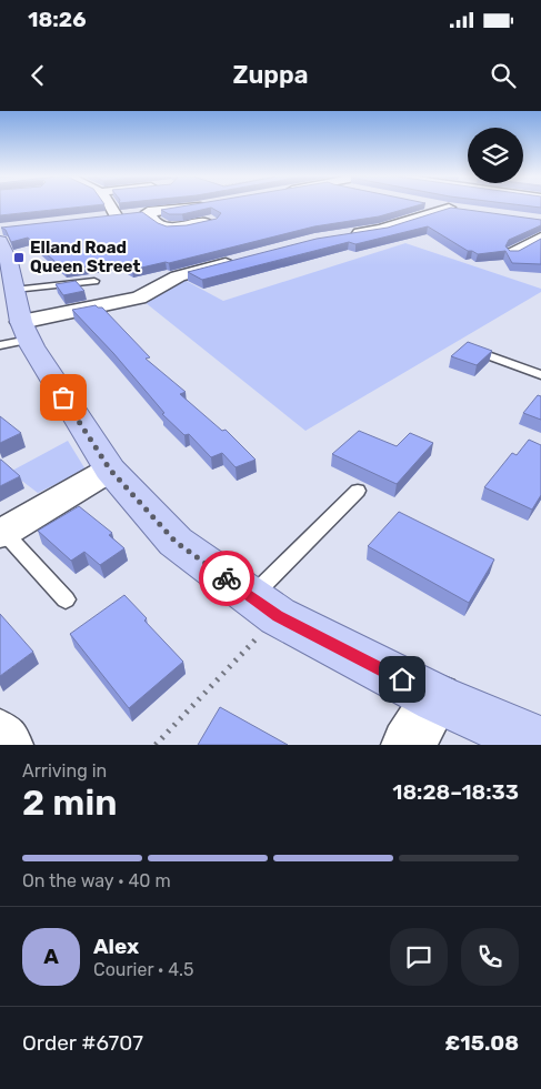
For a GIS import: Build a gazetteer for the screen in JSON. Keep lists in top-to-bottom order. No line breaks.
{"places":{"transit":["Elland Road Queen Street"]},"page":{"status":"18:26","header":"Zuppa","heading":["2 min","Arriving in","18:28–18:33"],"panel":["Alex","Courier · 4.5","Order #6707","£15.08"],"bar":"On the way · 40 m","round":"A"}}
